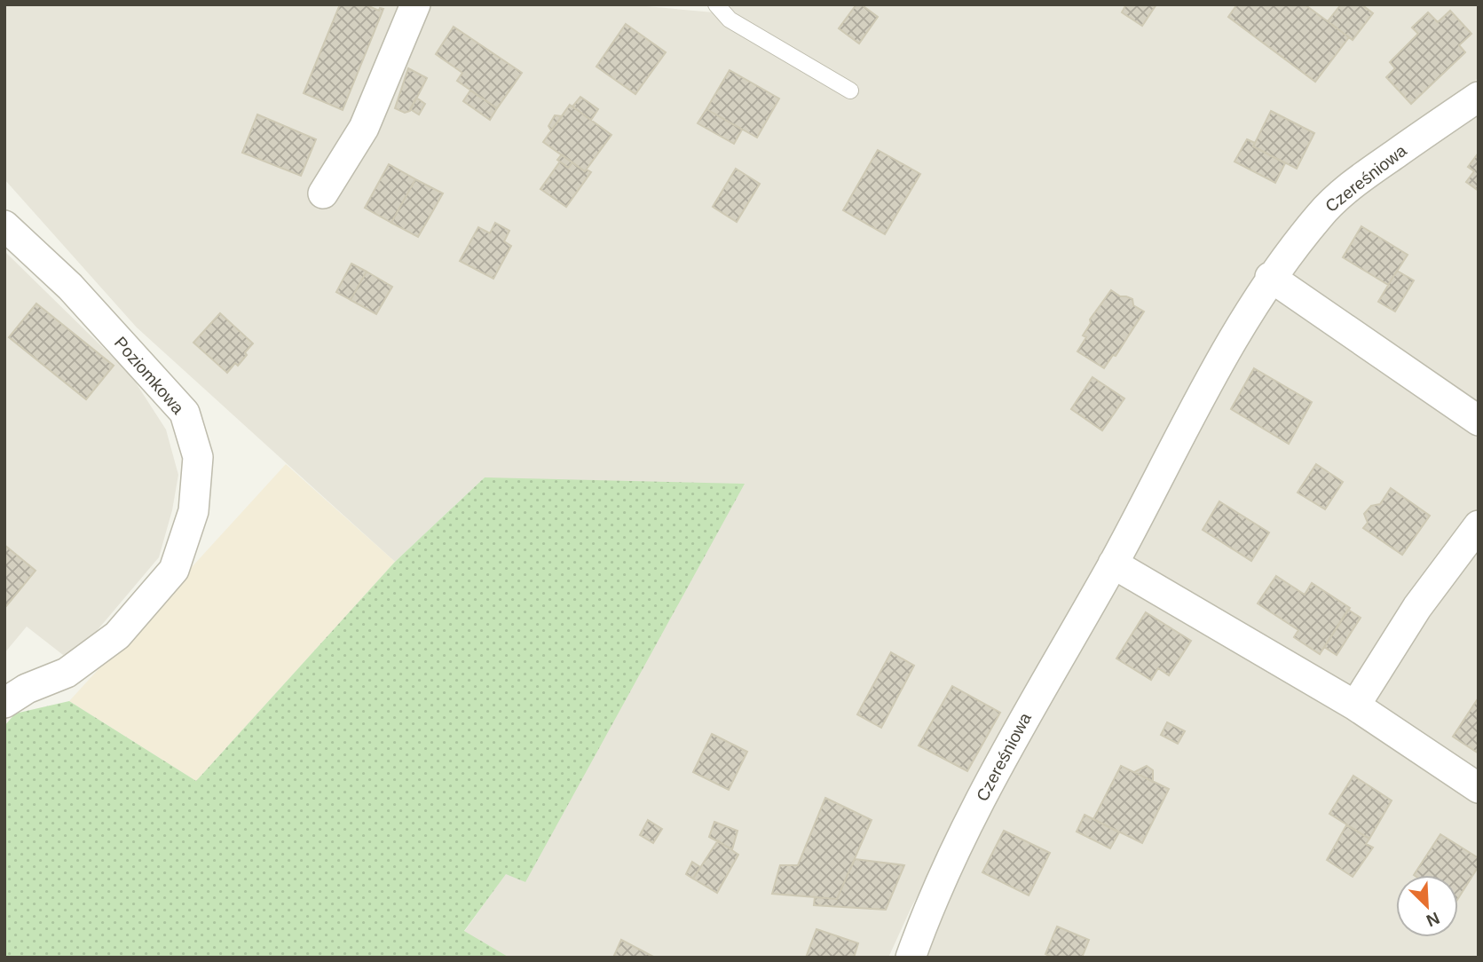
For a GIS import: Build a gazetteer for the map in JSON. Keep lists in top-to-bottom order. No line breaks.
{"streets":{"street":["Czereśniowa","Poziomkowa"]},"north":"bottom right"}
